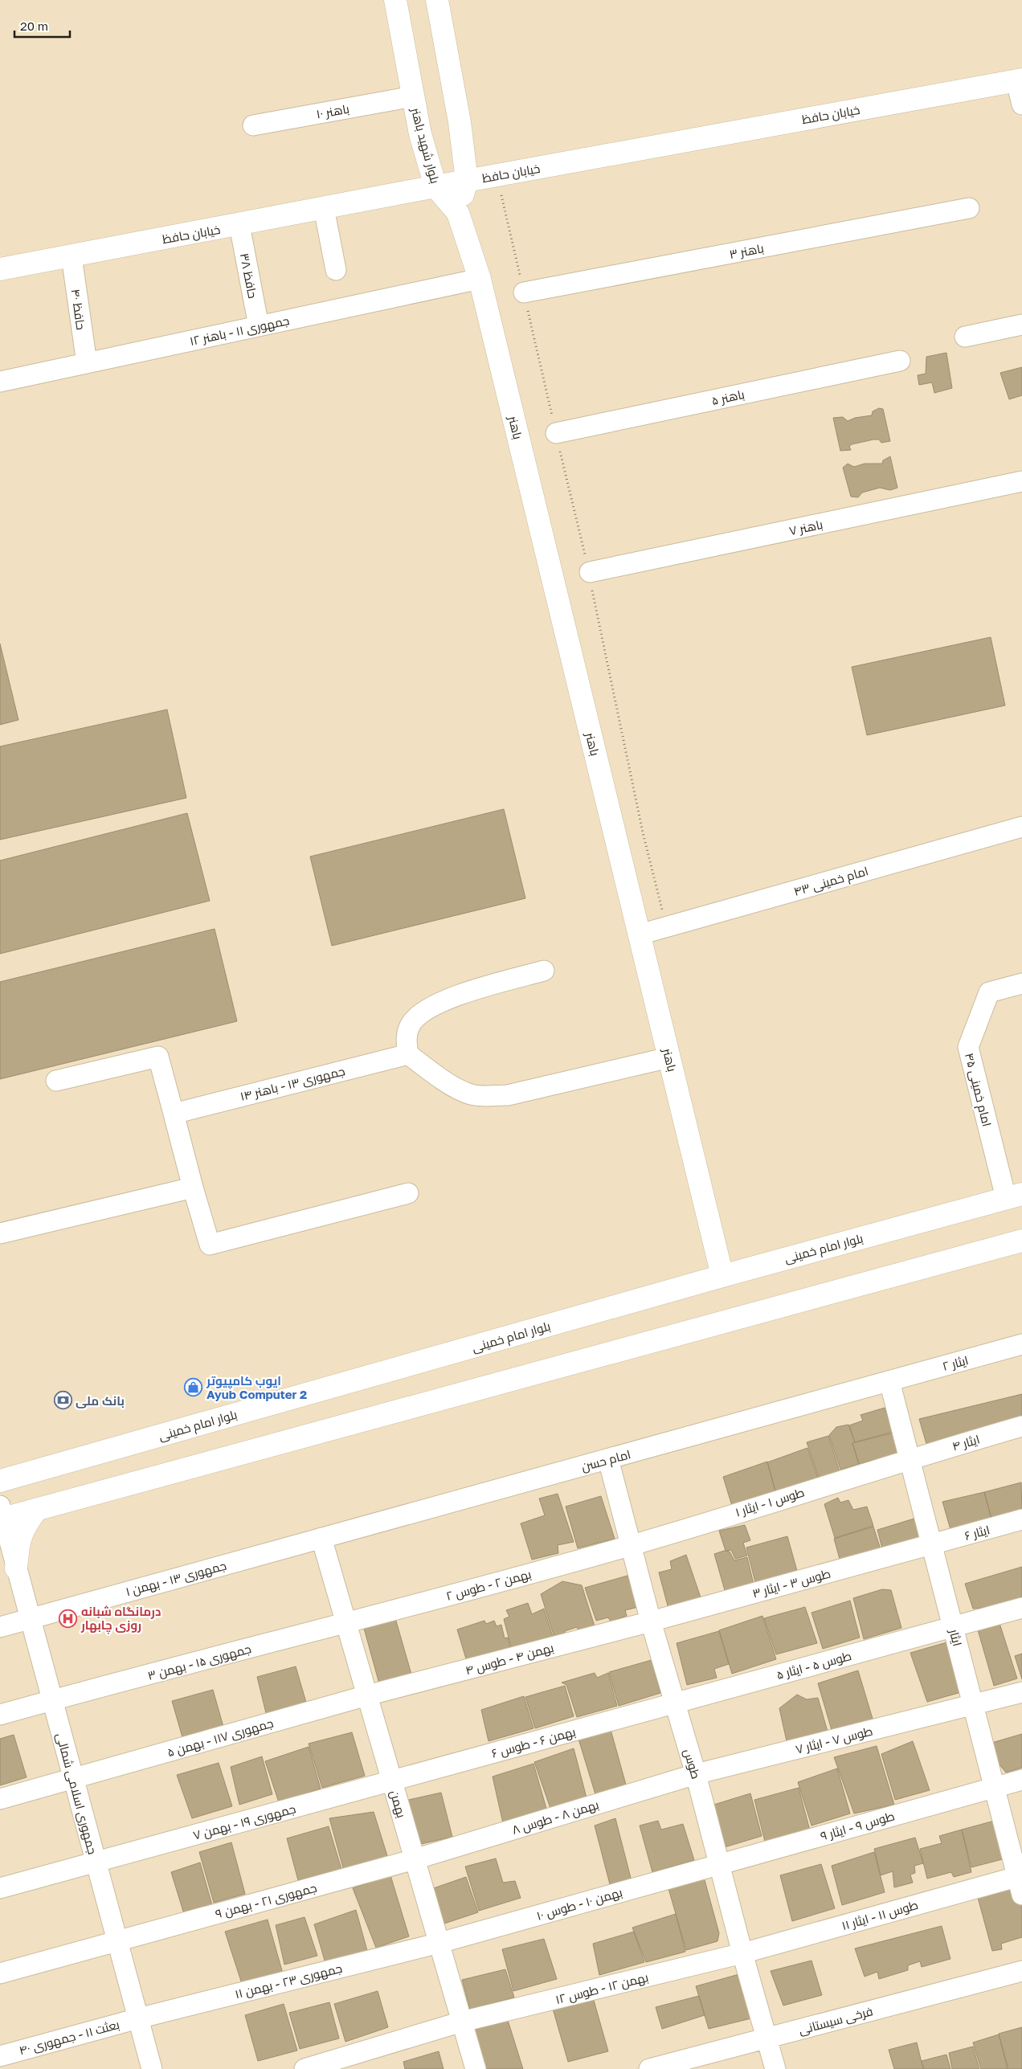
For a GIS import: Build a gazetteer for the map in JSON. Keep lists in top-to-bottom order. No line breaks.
{"streets":{"main road":["خیابان حافظ","بلوار شهید باهنر","باهنر","بلوار امام خمینی"],"street":["باهنر ۱۰","باهنر ۳","حافظ ۳۸","حافظ ۴۰","جمهوری ۱۱ - باهنر ۱۲","باهنر ۵","باهنر ۷","امام خمینی ۴۳","جمهوری ۱۳ - باهنر ۱۴","امام خمینی ۴۵","ایثار ۲","ایثار ۴","امام حسن","طوس ۱ - ایثار ۱","ایثار ۶","جمهوری ۱۳ - بهمن ۱","طوس ۳ - ایثار ۳","بهمن ۲ - طوس ۲","ایثار","بهمن ۴ - طوس ۴","جمهوری ۱۵ - بهمن ۳","طوس ۵ - ایثار ۵","جمهوری ۱۱۷ - بهمن ۵","طوس ۷ - ایثار ۷","بهمن ۶ - طوس ۶","طوس","جمهوری اسلامی شمالی","بهمن","بهمن ۸ - طوس ۸","جمهوری ۱۹ - بهمن ۷","طوس ۹ - ایثار ۹","جمهوری ۲۱ - بهمن ۹","بهمن ۱۰ - طوس ۱۰","طوس ۱۱ - ایثار ۱۱","جمهوری ۲۳ - بهمن ۱۱","بهمن ۱۲ - طوس ۱۲","فرخی سیستانی","بعثت ۱۱ - جمهوری ۴۰"]},"crossings":[["باهنر ۱۰","بلوار شهید باهنر"],["خیابان حافظ","بلوار شهید باهنر"],["خیابان حافظ","حافظ ۳۸"],["خیابان حافظ","حافظ ۴۰"],["بلوار شهید باهنر","باهنر"],["حافظ ۳۸","جمهوری ۱۱ - باهنر ۱۲"],["حافظ ۴۰","جمهوری ۱۱ - باهنر ۱۲"],["جمهوری ۱۱ - باهنر ۱۲","باهنر"],["باهنر","امام خمینی ۴۳"],["باهنر","بلوار امام خمینی"],["امام خمینی ۴۵","بلوار امام خمینی"],["ایثار ۲","امام حسن"],["ایثار ۲","ایثار"],["ایثار ۴","طوس ۱ - ایثار ۱"],["ایثار ۴","ایثار"],["امام حسن","جمهوری ۱۳ - بهمن ۱"],["امام حسن","ایثار"],["امام حسن","طوس"],["امام حسن","بهمن"],["طوس ۱ - ایثار ۱","بهمن ۲ - طوس ۲"],["طوس ۱ - ایثار ۱","ایثار"],["طوس ۱ - ایثار ۱","طوس"],["ایثار ۶","طوس ۳ - ایثار ۳"],["ایثار ۶","ایثار"],["جمهوری ۱۳ - بهمن ۱","جمهوری اسلامی شمالی"],["جمهوری ۱۳ - بهمن ۱","بهمن"],["طوس ۳ - ایثار ۳","ایثار"],["طوس ۳ - ایثار ۳","بهمن ۴ - طوس ۴"],["طوس ۳ - ایثار ۳","طوس"],["بهمن ۲ - طوس ۲","جمهوری ۱۵ - بهمن ۳"],["بهمن ۲ - طوس ۲","طوس"],["بهمن ۲ - طوس ۲","بهمن"],["ایثار","طوس ۵ - ایثار ۵"],["ایثار","طوس ۷ - ایثار ۷"],["ایثار","طوس ۹ - ایثار ۹"],["ایثار","طوس ۱۱ - ایثار ۱۱"],["بهمن ۴ - طوس ۴","جمهوری ۱۱۷ - بهمن ۵"],["بهمن ۴ - طوس ۴","طوس"],["بهمن ۴ - طوس ۴","بهمن"],["جمهوری ۱۵ - بهمن ۳","جمهوری اسلامی شمالی"],["جمهوری ۱۵ - بهمن ۳","بهمن"],["طوس ۵ - ایثار ۵","بهمن ۶ - طوس ۶"],["طوس ۵ - ایثار ۵","طوس"],["جمهوری ۱۱۷ - بهمن ۵","جمهوری اسلامی شمالی"],["جمهوری ۱۱۷ - بهمن ۵","بهمن"],["طوس ۷ - ایثار ۷","طوس"],["طوس ۷ - ایثار ۷","بهمن ۸ - طوس ۸"],["بهمن ۶ - طوس ۶","طوس"],["بهمن ۶ - طوس ۶","بهمن"],["بهمن ۶ - طوس ۶","جمهوری ۱۹ - بهمن ۷"],["طوس","بهمن ۸ - طوس ۸"],["طوس","طوس ۹ - ایثار ۹"],["طوس","بهمن ۱۰ - طوس ۱۰"],["طوس","طوس ۱۱ - ایثار ۱۱"],["طوس","بهمن ۱۲ - طوس ۱۲"],["طوس","فرخی سیستانی"],["جمهوری اسلامی شمالی","جمهوری ۱۹ - بهمن ۷"],["جمهوری اسلامی شمالی","جمهوری ۲۱ - بهمن ۹"],["جمهوری اسلامی شمالی","جمهوری ۲۳ - بهمن ۱۱"],["جمهوری اسلامی شمالی","بعثت ۱۱ - جمهوری ۴۰"],["بهمن","بهمن ۸ - طوس ۸"],["بهمن","جمهوری ۱۹ - بهمن ۷"],["بهمن","جمهوری ۲۱ - بهمن ۹"],["بهمن","بهمن ۱۰ - طوس ۱۰"],["بهمن","جمهوری ۲۳ - بهمن ۱۱"],["بهمن","بهمن ۱۲ - طوس ۱۲"],["بهمن ۸ - طوس ۸","جمهوری ۲۱ - بهمن ۹"],["طوس ۹ - ایثار ۹","بهمن ۱۰ - طوس ۱۰"],["بهمن ۱۰ - طوس ۱۰","جمهوری ۲۳ - بهمن ۱۱"],["طوس ۱۱ - ایثار ۱۱","بهمن ۱۲ - طوس ۱۲"],["جمهوری ۲۳ - بهمن ۱۱","بعثت ۱۱ - جمهوری ۴۰"]],"places":{"shop":["ایوب کامپیوتر Ayub Computer 2"],"bank":["بانک ملی"],"hospital":["درمانگاه شبانه روزی چابهار"]},"scale_bar":"20 m"}
